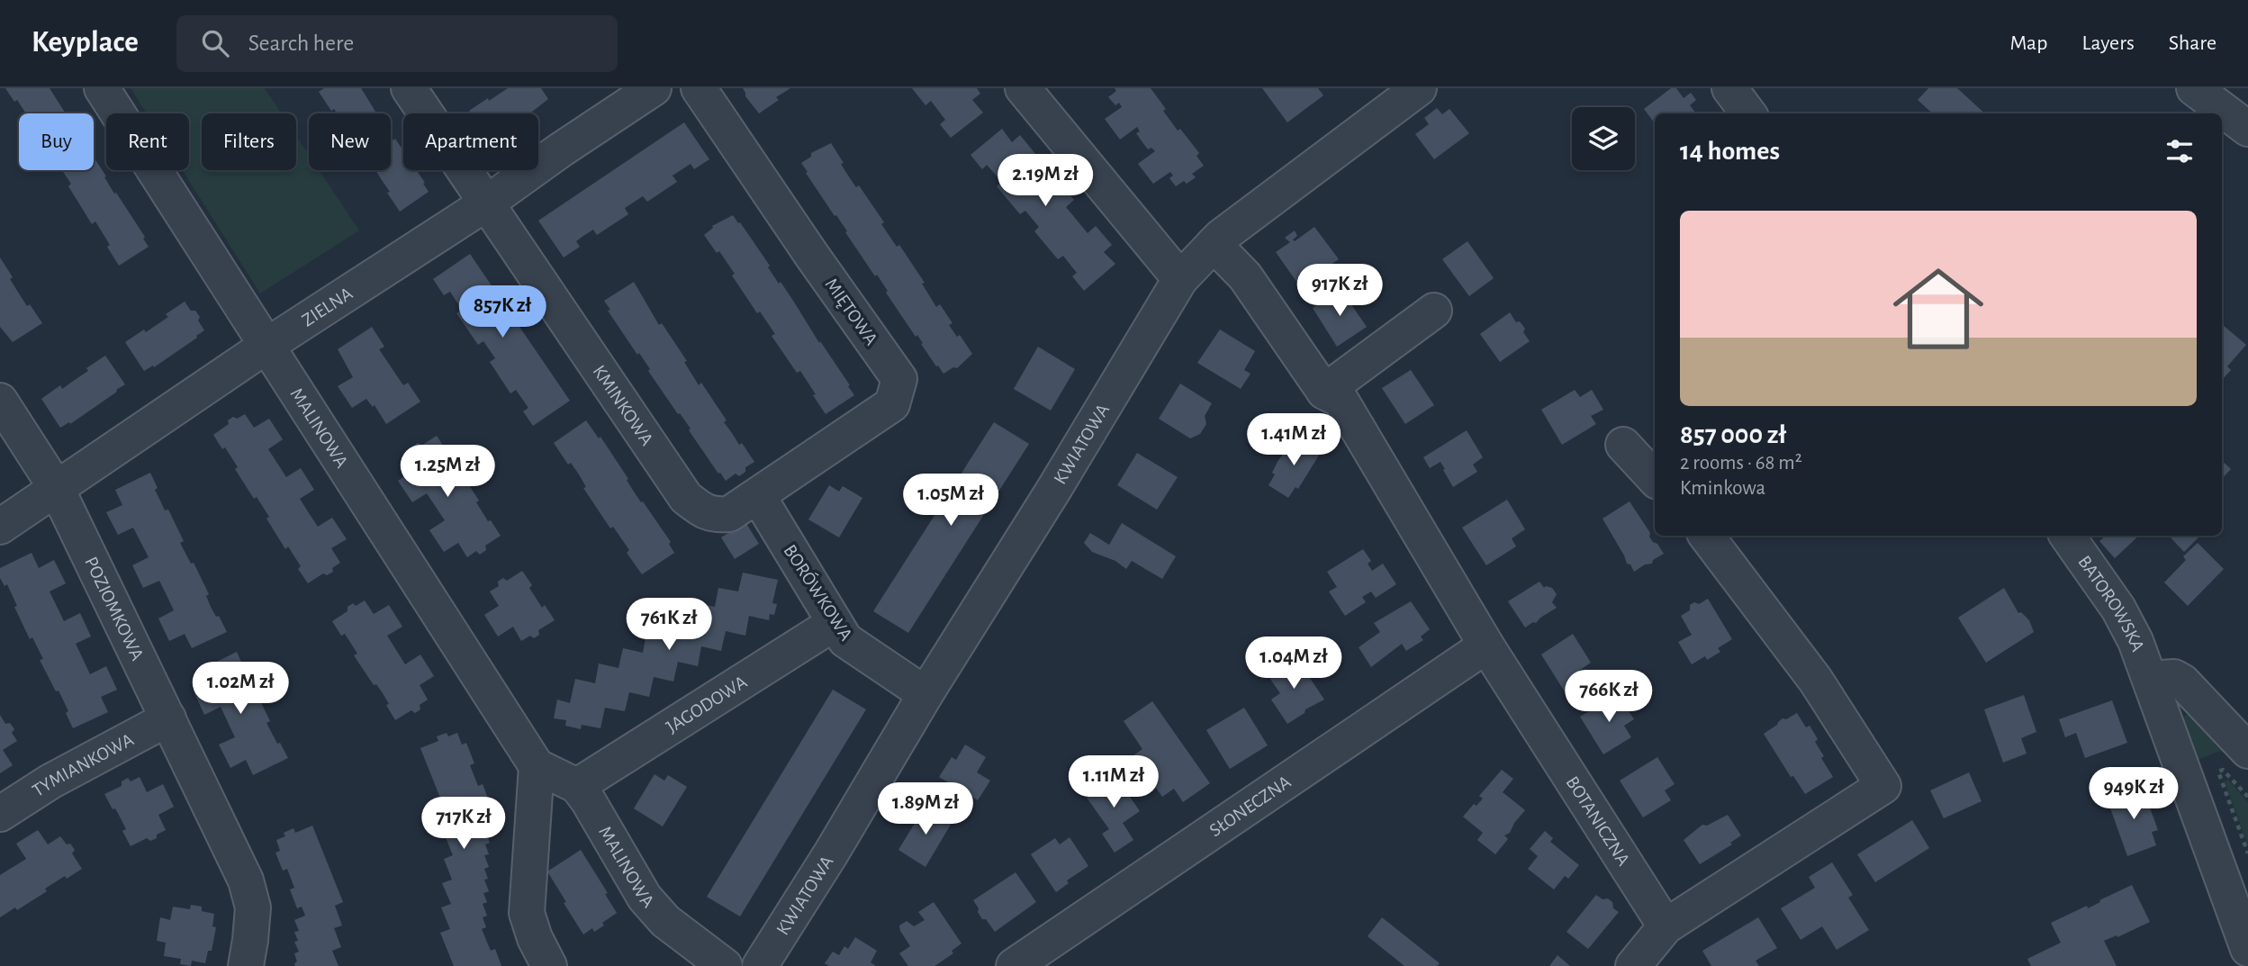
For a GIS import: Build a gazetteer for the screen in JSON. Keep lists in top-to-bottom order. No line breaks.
{"streets":{"street":["ZIELNA","MIĘTOWA","KMINKOWA","MALINOWA","KWIATOWA","BORÓWKOWA","BATOROWSKA","POZIOMKOWA","JAGODOWA","TYMIANKOWA","SŁONECZNA","BOTANICZNA"]},"crossings":[["ZIELNA","KMINKOWA"],["ZIELNA","MALINOWA"],["ZIELNA","POZIOMKOWA"],["MIĘTOWA","KMINKOWA"],["MIĘTOWA","BORÓWKOWA"],["KMINKOWA","BORÓWKOWA"],["MALINOWA","JAGODOWA"],["KWIATOWA","BORÓWKOWA"],["KWIATOWA","BOTANICZNA"],["BORÓWKOWA","JAGODOWA"],["POZIOMKOWA","TYMIANKOWA"],["SŁONECZNA","BOTANICZNA"]],"page":{"header":"Keyplace","search":"Search here","nav":["Map","Layers","Share"],"chip":["Buy","Rent","Filters","New","Apartment"],"heading":"14 homes","price":["2.19M zł","917K zł","857K zł","1.41M zł","1.25M zł","1.05M zł","761K zł","1.04M zł","1.02M zł","766K zł","1.11M zł","949K zł","1.89M zł","717K zł"],"list":[{"name":"857 000 zł","note":"2 rooms · 68 m² · Kminkowa"}]}}
